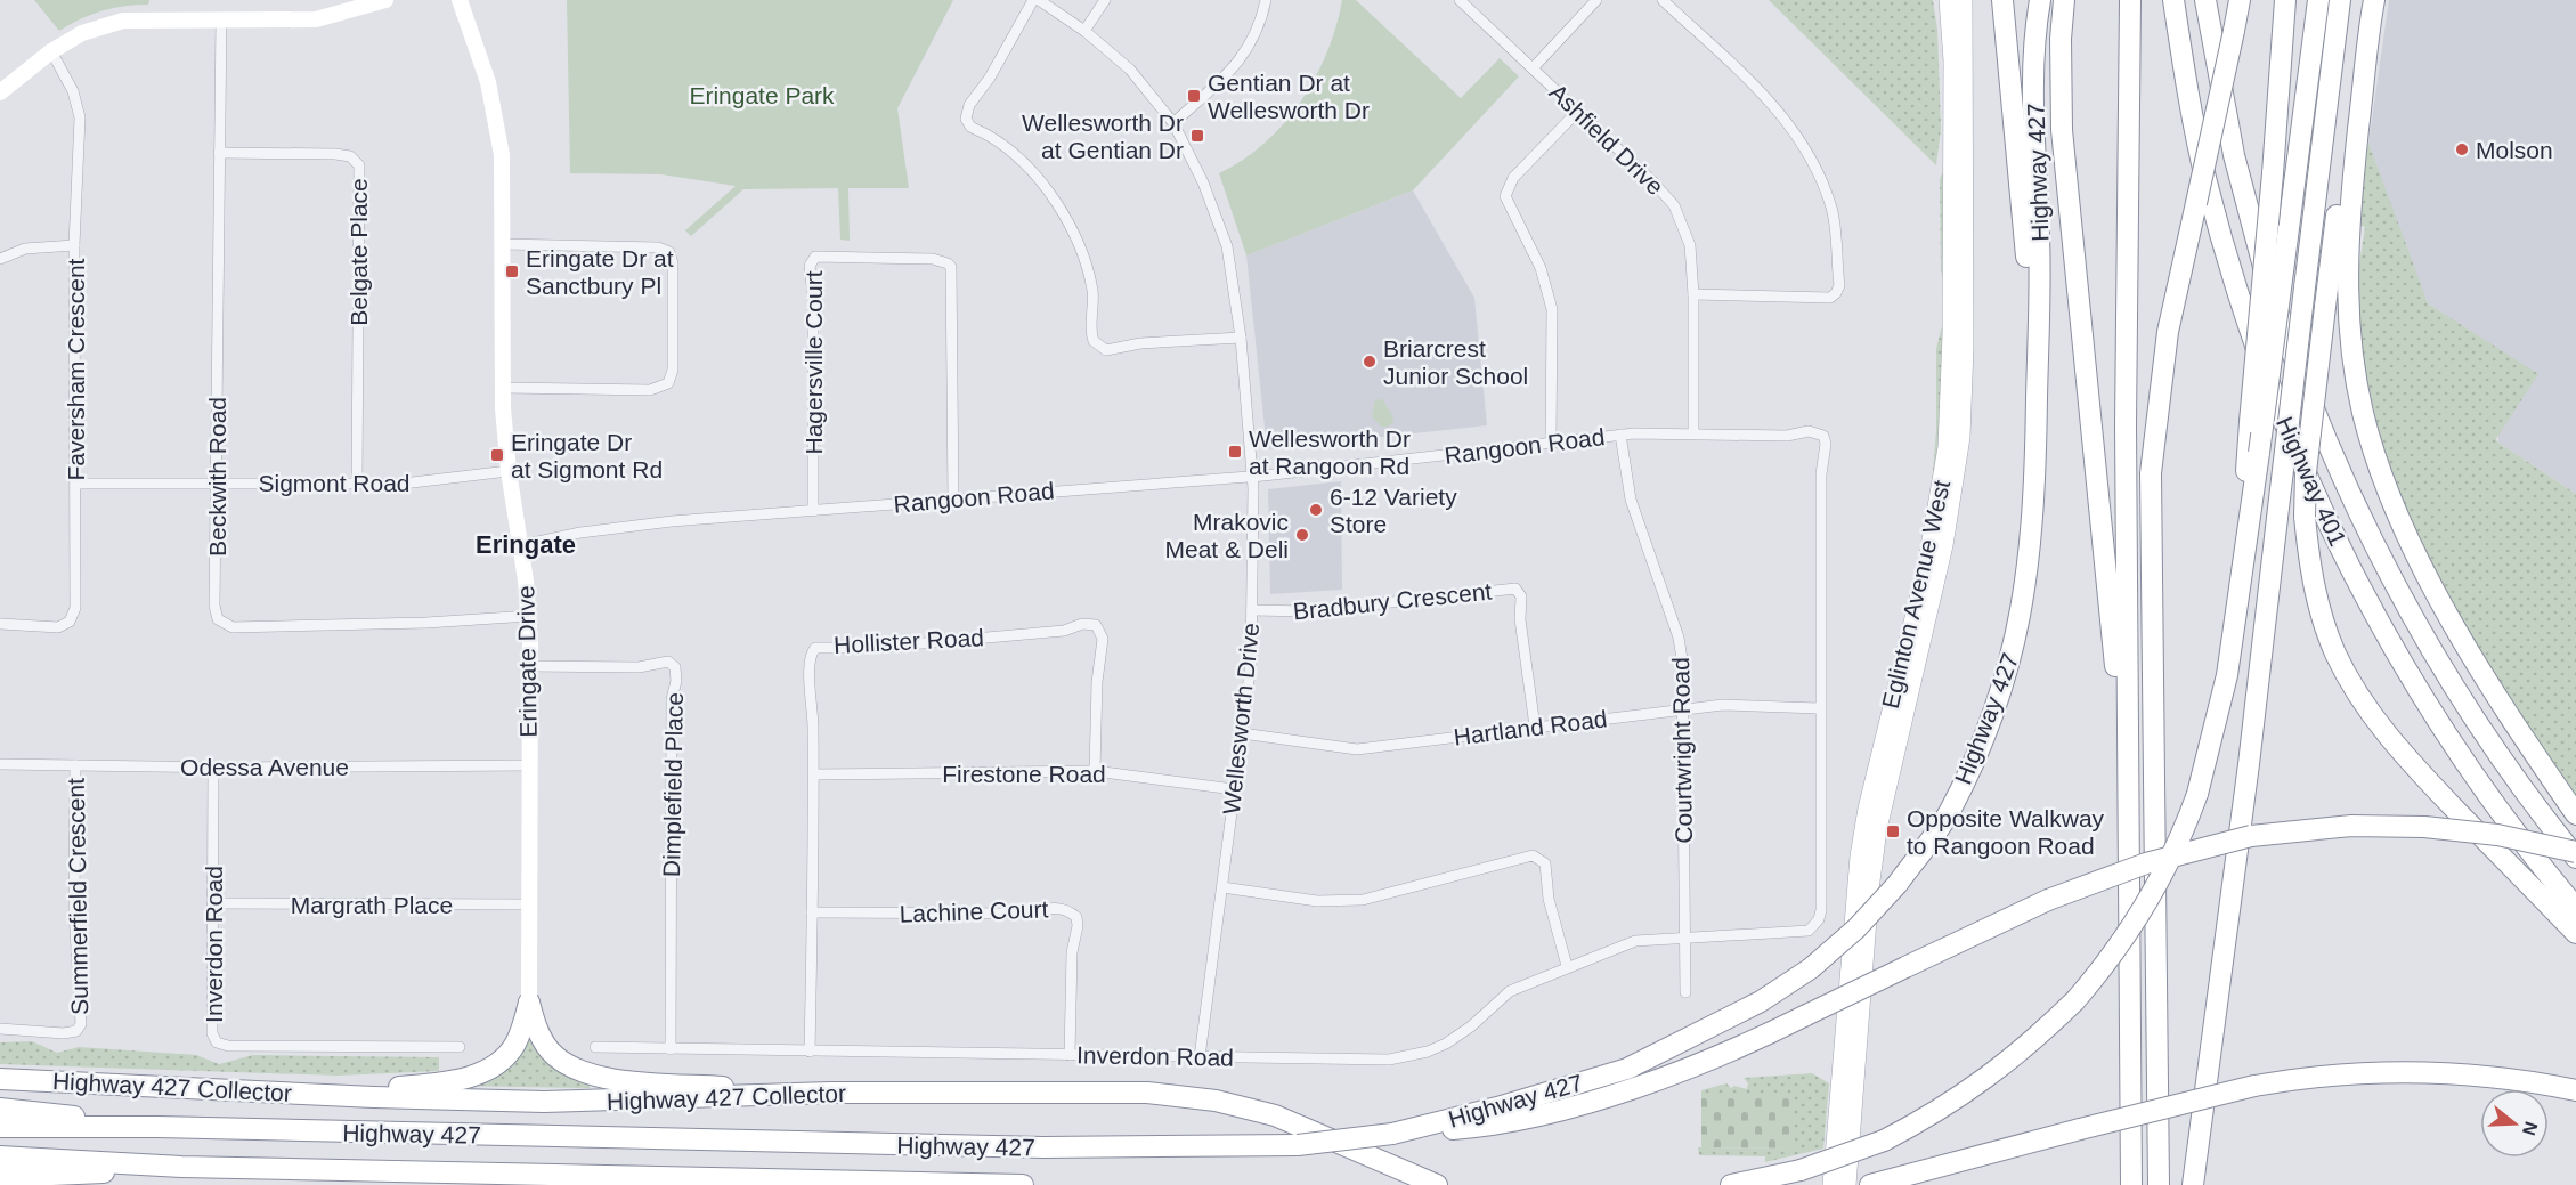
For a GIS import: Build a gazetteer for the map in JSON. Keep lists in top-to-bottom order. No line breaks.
{"streets":{"highway":["Highway 427","Highway 401","Highway 427 Collector"],"main road":["Eglinton Avenue West"],"street":["Ashfield Drive","Belgate Place","Hagersville Court","Faversham Crescent","Rangoon Road","Beckwith Road","Sigmont Road","Bradbury Crescent","Hollister Road","Eringate Drive","Wellesworth Drive","Hartland Road","Courtwright Road","Odessa Avenue","Firestone Road","Dimplefield Place","Summerfield Crescent","Margrath Place","Lachine Court","Inverdon Road"]},"crossings":[["Ashfield Drive","Rangoon Road"],["Belgate Place","Beckwith Road"],["Belgate Place","Sigmont Road"],["Hagersville Court","Rangoon Road"],["Faversham Crescent","Sigmont Road"],["Rangoon Road","Eringate Drive"],["Rangoon Road","Wellesworth Drive"],["Rangoon Road","Hartland Road"],["Rangoon Road","Courtwright Road"],["Rangoon Road","Inverdon Road"],["Beckwith Road","Sigmont Road"],["Beckwith Road","Eringate Drive"],["Sigmont Road","Eringate Drive"],["Bradbury Crescent","Wellesworth Drive"],["Bradbury Crescent","Hartland Road"],["Hollister Road","Firestone Road"],["Hollister Road","Lachine Court"],["Hollister Road","Inverdon Road"],["Eringate Drive","Odessa Avenue"],["Eringate Drive","Dimplefield Place"],["Eringate Drive","Margrath Place"],["Wellesworth Drive","Hartland Road"],["Wellesworth Drive","Firestone Road"],["Wellesworth Drive","Inverdon Road"],["Hartland Road","Courtwright Road"],["Courtwright Road","Inverdon Road"],["Odessa Avenue","Summerfield Crescent"],["Odessa Avenue","Inverdon Road"],["Dimplefield Place","Inverdon Road"],["Margrath Place","Inverdon Road"],["Lachine Court","Inverdon Road"]],"districts":["Eringate"],"parks":["Eringate Park"],"places":{"transit":["Gentian Dr at Wellesworth Dr","Wellesworth Dr at Gentian Dr","Eringate Dr at Sanctbury Pl","Wellesworth Dr at Rangoon Rd","Eringate Dr at Sigmont Rd","Opposite Walkway to Rangoon Road"],"other":["Molson","Briarcrest Junior School","6-12 Variety Store","Mrakovic Meat & Deli"]},"north":"right"}
